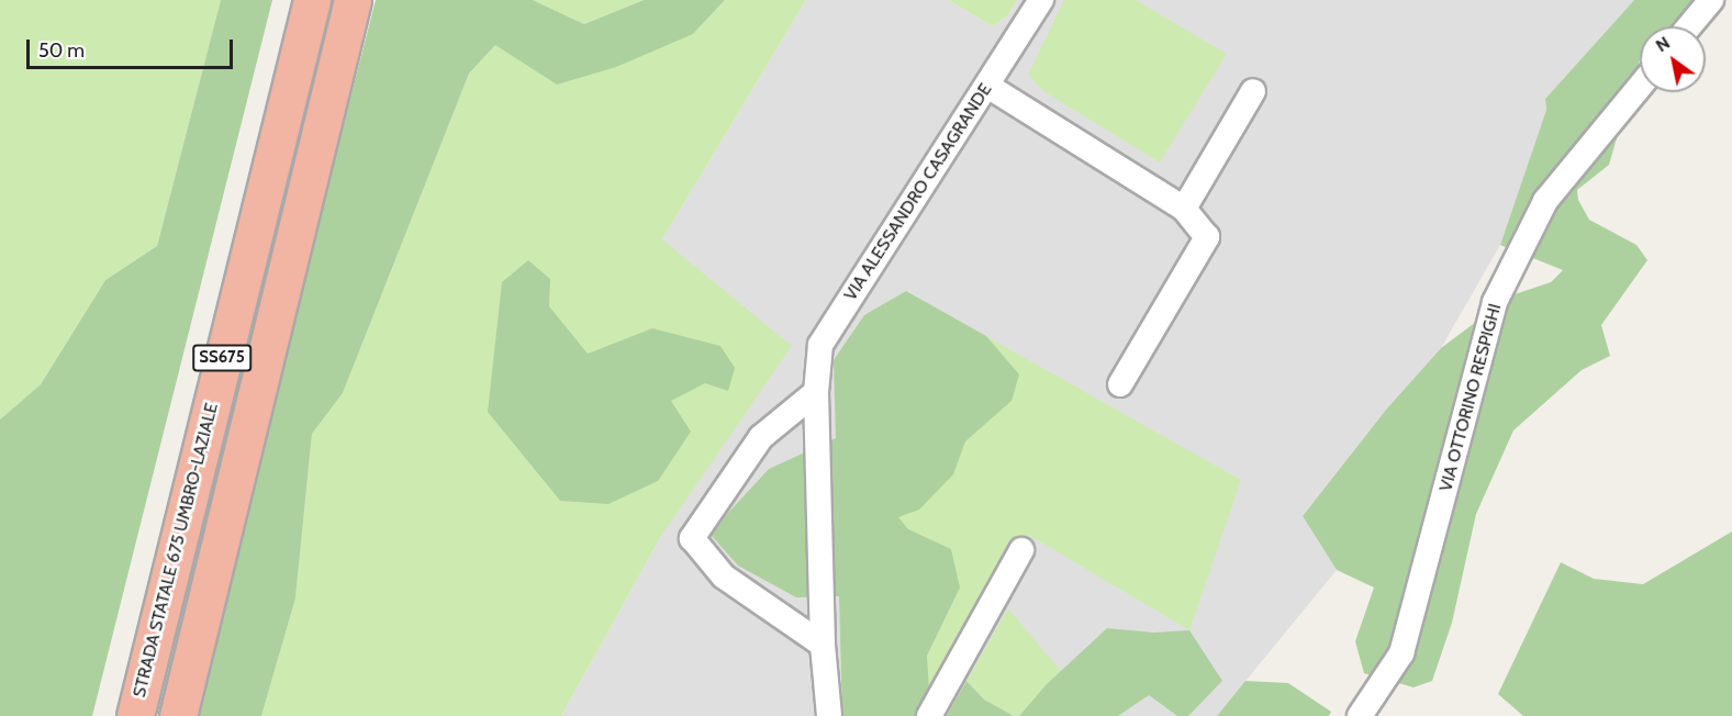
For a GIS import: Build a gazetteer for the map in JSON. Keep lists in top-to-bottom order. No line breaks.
{"streets":{"highway":["SS675","STRADA STATALE 675 UMBRO-LAZIALE"],"street":["VIA ALESSANDRO CASAGRANDE","VIA OTTORINO RESPIGHI"]},"scale_bar":"50 m","north":"top left"}
